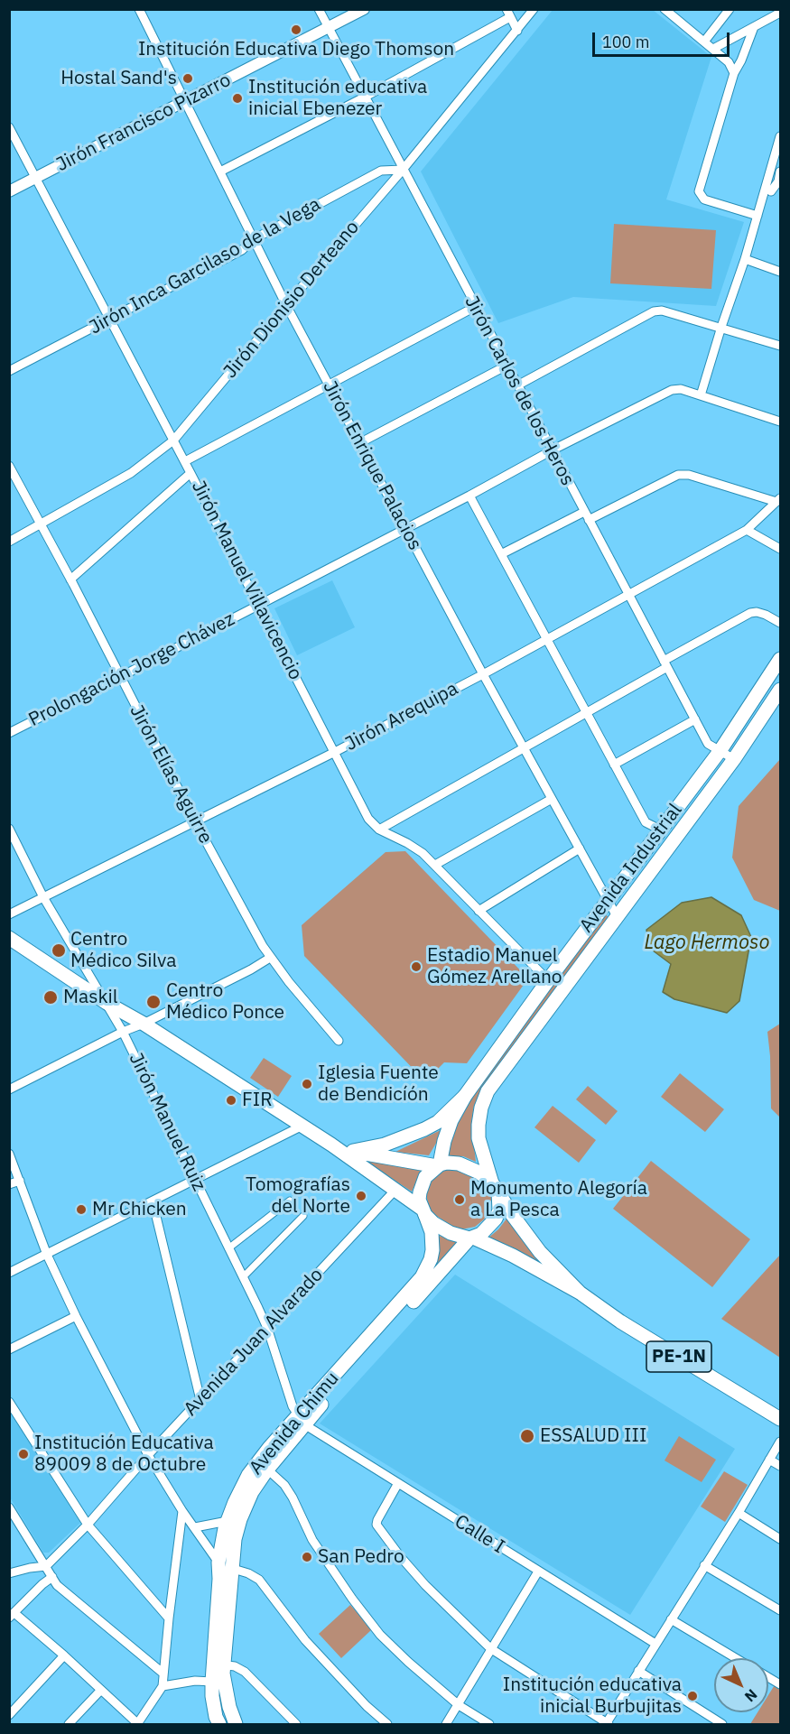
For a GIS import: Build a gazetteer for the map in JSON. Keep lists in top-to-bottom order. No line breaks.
{"streets":{"main road":["Avenida Industrial","PE-1N","Avenida Chimu"],"street":["Jirón Francisco Pizarro","Jirón Inca Garcilaso de la Vega","Jirón Dionisio Derteano","Jirón Carlos de los Heros","Jirón Enrique Palacios","Jirón Manuel Villavicencio","Prolongación Jorge Chávez","Jirón Arequipa","Jirón Elías Aguirre","Jirón Manuel Ruiz","Avenida Juan Alvarado","Calle I"]},"crossings":[["Jirón Francisco Pizarro","Jirón Carlos de los Heros"],["Jirón Francisco Pizarro","Jirón Enrique Palacios"],["Jirón Francisco Pizarro","Jirón Manuel Villavicencio"],["Jirón Inca Garcilaso de la Vega","Jirón Dionisio Derteano"],["Jirón Inca Garcilaso de la Vega","Jirón Carlos de los Heros"],["Jirón Inca Garcilaso de la Vega","Jirón Enrique Palacios"],["Jirón Inca Garcilaso de la Vega","Jirón Manuel Villavicencio"],["Jirón Dionisio Derteano","Jirón Carlos de los Heros"],["Jirón Dionisio Derteano","Jirón Enrique Palacios"],["Jirón Dionisio Derteano","Jirón Manuel Villavicencio"],["Jirón Dionisio Derteano","Jirón Elías Aguirre"],["Jirón Carlos de los Heros","Prolongación Jorge Chávez"],["Jirón Carlos de los Heros","Jirón Arequipa"],["Jirón Carlos de los Heros","Avenida Industrial"],["Jirón Enrique Palacios","Prolongación Jorge Chávez"],["Jirón Enrique Palacios","Jirón Arequipa"],["Jirón Enrique Palacios","Avenida Industrial"],["Jirón Manuel Villavicencio","Prolongación Jorge Chávez"],["Jirón Manuel Villavicencio","Jirón Arequipa"],["Jirón Manuel Villavicencio","Avenida Industrial"],["Prolongación Jorge Chávez","Jirón Elías Aguirre"],["Jirón Arequipa","Jirón Elías Aguirre"],["Jirón Arequipa","Jirón Manuel Ruiz"],["Avenida Industrial","PE-1N"],["Avenida Industrial","Avenida Chimu"],["Jirón Manuel Ruiz","Avenida Juan Alvarado"],["Jirón Manuel Ruiz","PE-1N"],["Jirón Manuel Ruiz","Avenida Chimu"],["Jirón Manuel Ruiz","Calle I"],["Avenida Juan Alvarado","PE-1N"],["PE-1N","Avenida Chimu"],["Avenida Chimu","Calle I"]],"water":["Lago Hermoso"],"places":["Institución Educativa Diego Thomson","Hostal Sand's","Institución educativa inicial Ebenezer","Centro Médico Silva","Estadio Manuel Gómez Arellano","Maskil","Centro Médico Ponce","Iglesia Fuente de Bendicíón","FIR","Tomografías del Norte","Monumento Alegoría a La Pesca","Mr Chicken","ESSALUD III","Institución Educativa 89009 8 de Octubre","San Pedro","Institución educativa inicial Burbujitas"],"scale_bar":"100 m","north":"bottom right"}
